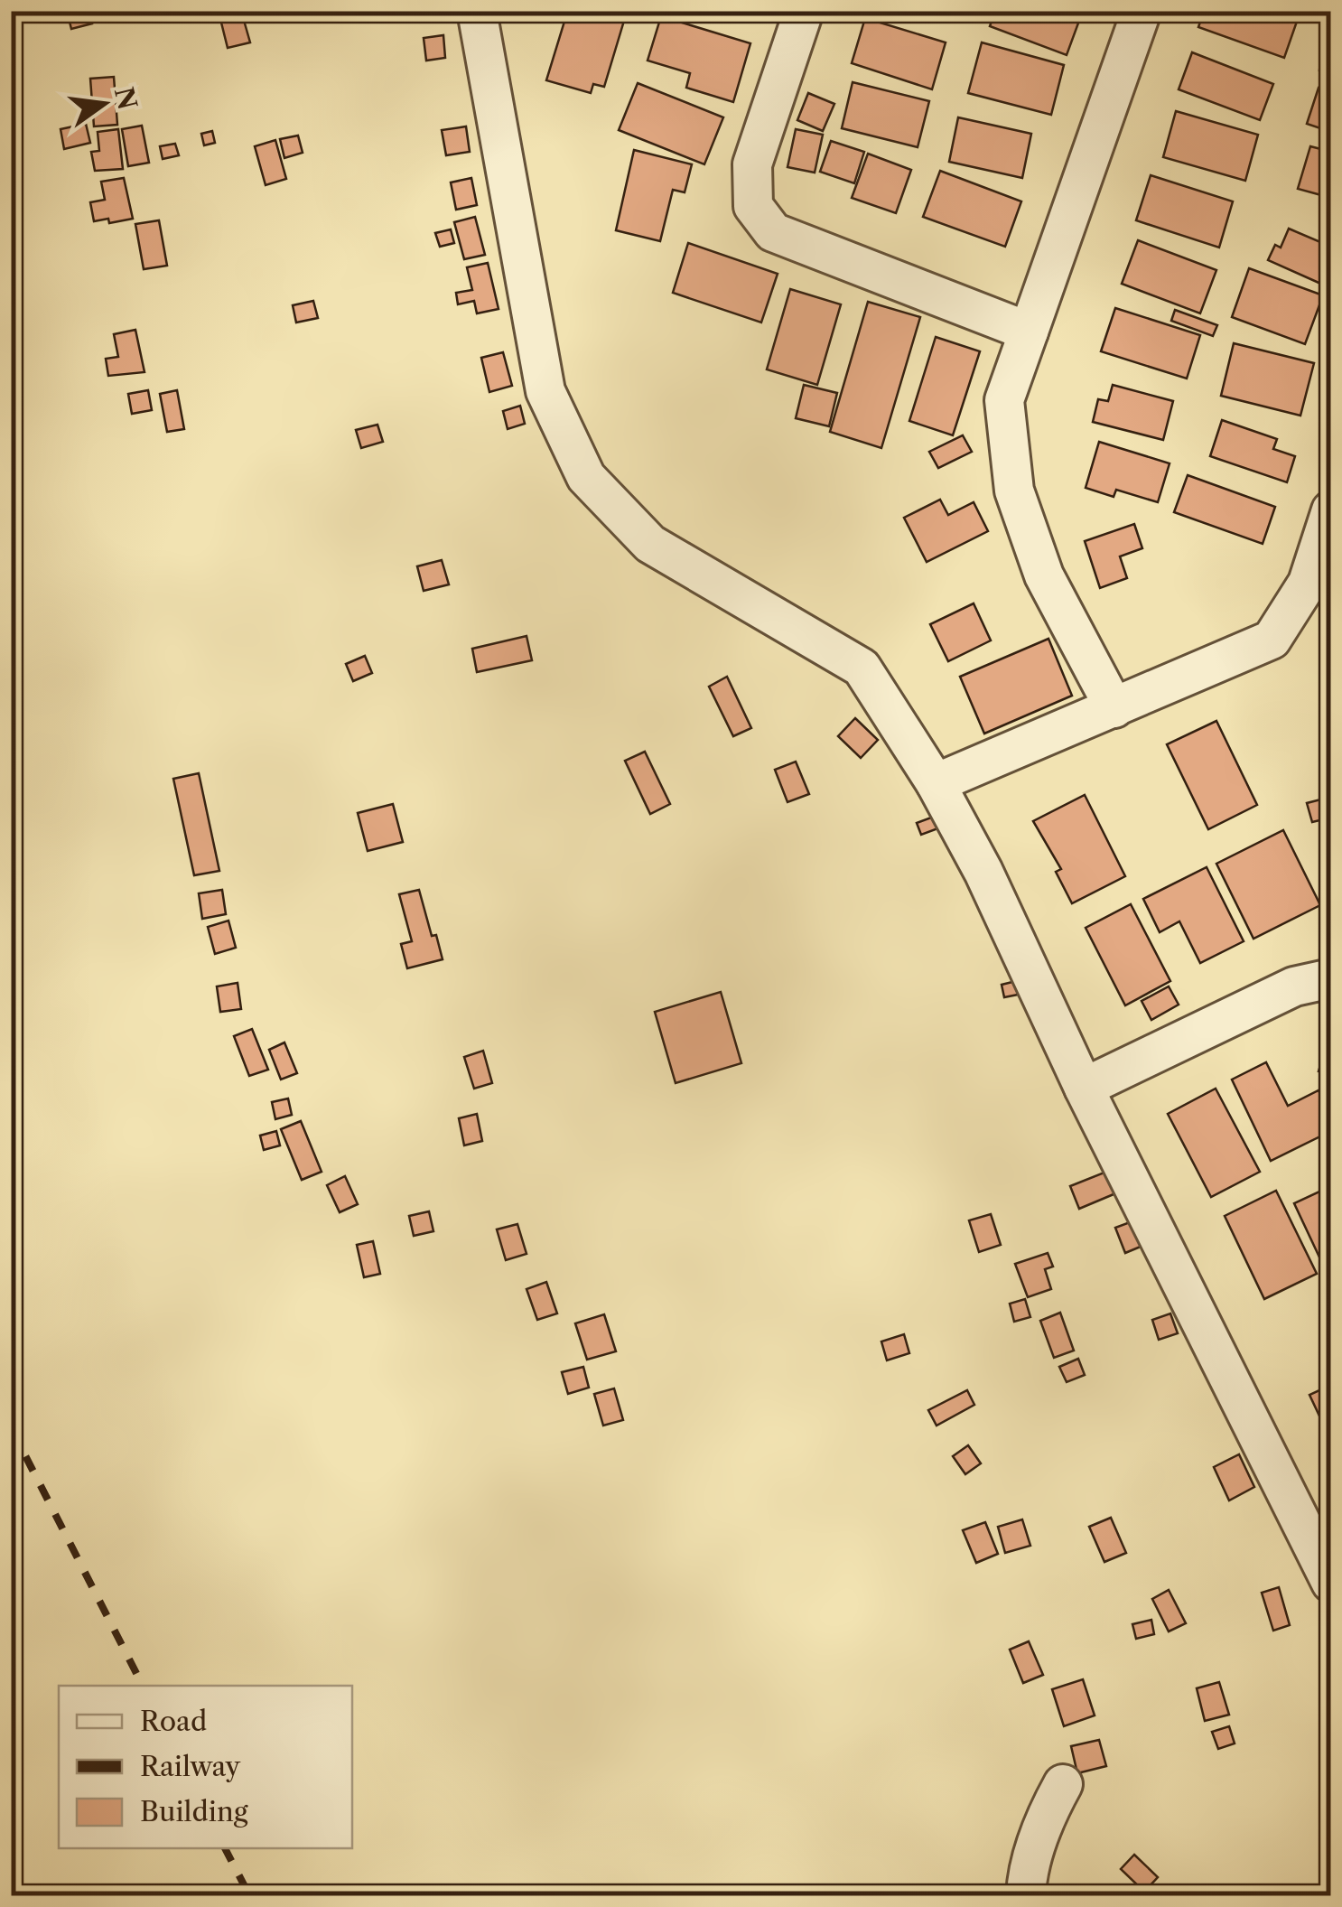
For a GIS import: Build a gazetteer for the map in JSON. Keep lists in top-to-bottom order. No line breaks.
{"legend":["Road","Railway","Building"],"north":"right"}
